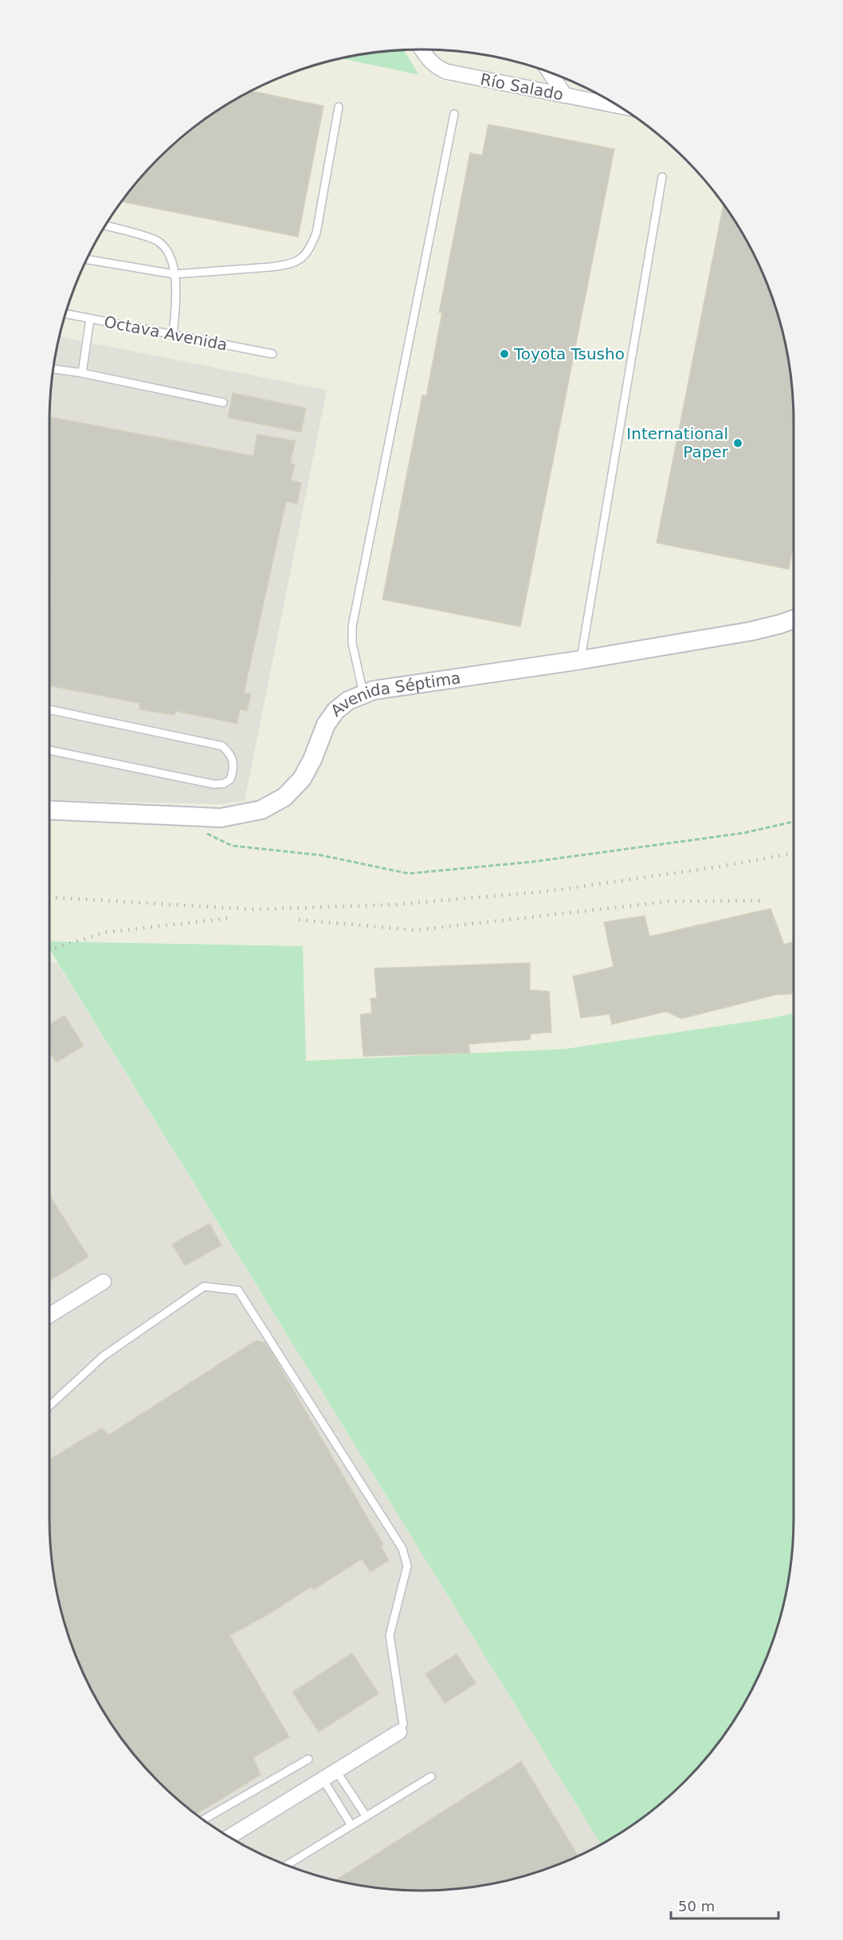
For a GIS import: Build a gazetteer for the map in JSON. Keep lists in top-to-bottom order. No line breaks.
{"streets":{"street":["Río Salado","Avenida Séptima"],"lane":["Octava Avenida"]},"places":["Toyota Tsusho","International Paper"],"scale_bar":"50 m"}
